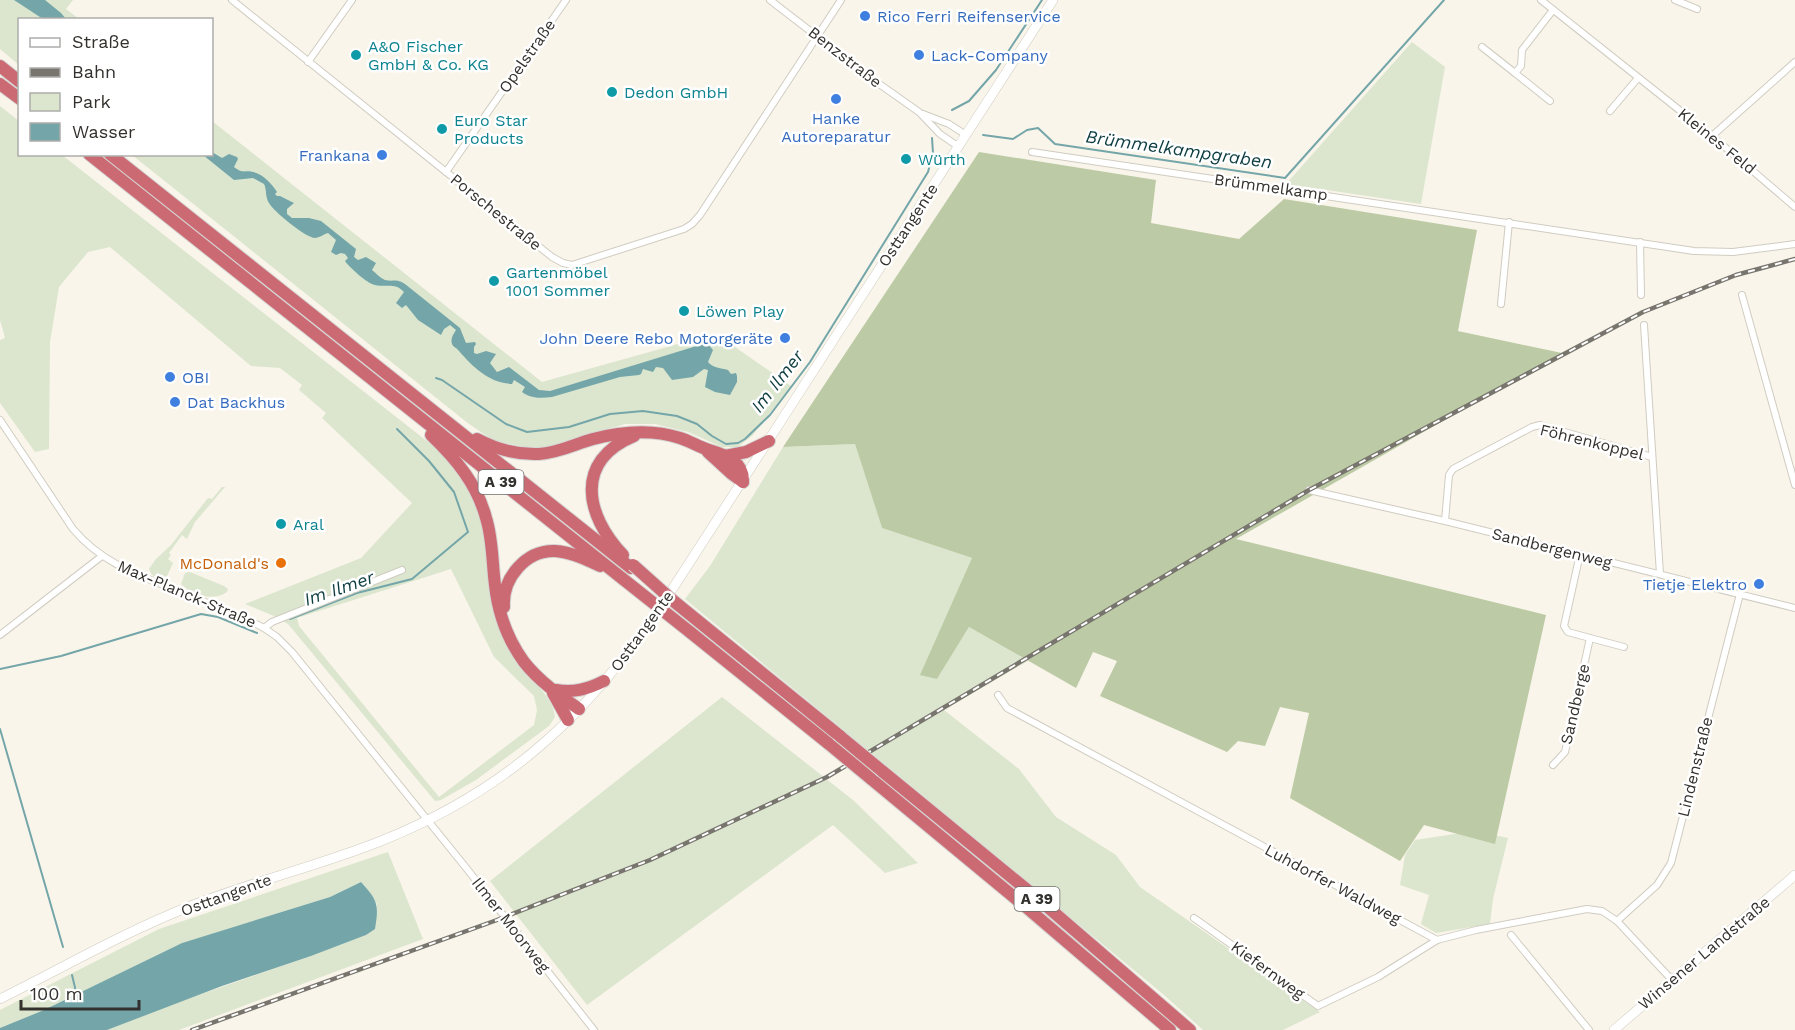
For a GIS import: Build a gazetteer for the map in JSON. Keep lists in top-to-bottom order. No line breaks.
{"streets":{"highway":["A 39"],"main road":["Osttangente","Winsener Landstraße"],"street":["Opelstraße","Benzstraße","Kleines Feld","Brümmelkamp","Porschestraße","Föhrenkoppel","Sandbergenweg","Max-Planck-Straße","Sandberge","Lindenstraße","Luhdorfer Waldweg","Ilmer Moorweg","Kiefernweg"]},"crossings":[["Opelstraße","Porschestraße"],["Benzstraße","Porschestraße"],["Benzstraße","Osttangente"],["Osttangente","Max-Planck-Straße"],["Osttangente","Ilmer Moorweg"],["Föhrenkoppel","Sandbergenweg"],["Sandbergenweg","Lindenstraße"],["Max-Planck-Straße","Ilmer Moorweg"],["Luhdorfer Waldweg","Kiefernweg"]],"water":["Brümmelkampgraben","Im Ilmer"],"places":["Rico Ferri Reifenservice","A&O Fischer GmbH & Co. KG","Lack-Company","Dedon GmbH","Hanke Autoreparatur","Euro Star Products","Frankana","Würth","Gartenmöbel 1001 Sommer","Löwen Play","John Deere Rebo Motorgeräte","OBI","Dat Backhus","Aral","McDonald's","Tietje Elektro"],"legend":["Straße","Bahn","Park","Wasser"],"scale_bar":"100 m"}
